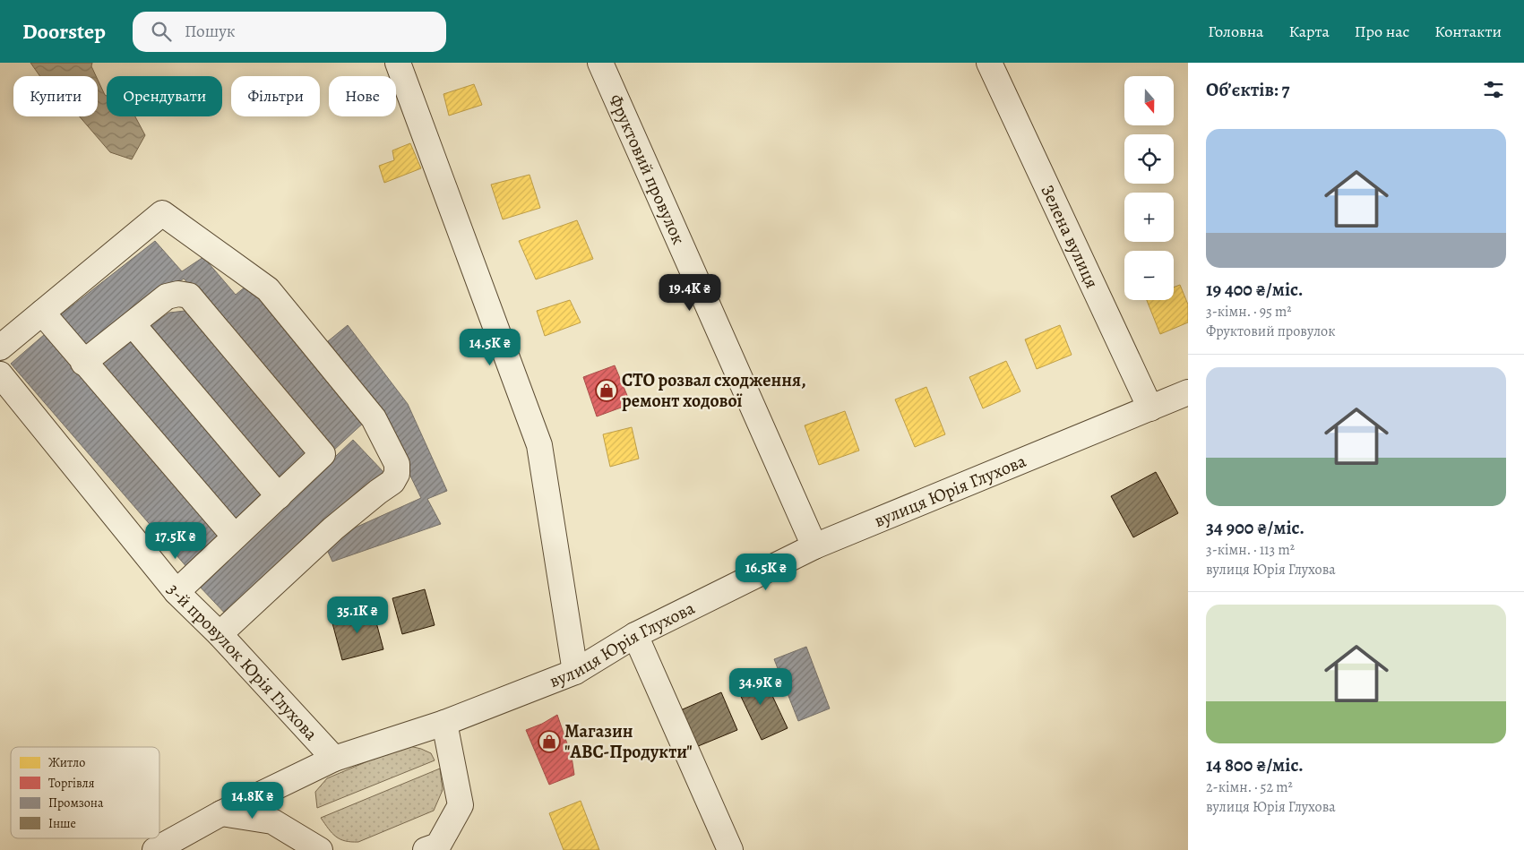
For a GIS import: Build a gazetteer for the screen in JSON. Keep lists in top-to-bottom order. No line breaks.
{"streets":{"street":["Фруктовий провулок","Зелена вулиця","вулиця Юрія Глухова","3-й провулок Юрія Глухова"]},"crossings":[["Фруктовий провулок","вулиця Юрія Глухова"],["Зелена вулиця","вулиця Юрія Глухова"],["вулиця Юрія Глухова","3-й провулок Юрія Глухова"]],"places":{"shop":["СТО розвал сходження, ремонт ходової","Магазин \"ABC-Продукти\""]},"legend":["Житло","Торгівля","Промзона","Інше"],"north":"bottom","page":{"header":"Doorstep","search":"Пошук","nav":["Головна","Карта","Про нас","Контакти"],"heading":"Об’єктів: 7","map_buttons":["+","−"],"chip":["Купити","Орендувати","Фільтри","Нове"],"list":[{"name":"19 400 ₴/міс.","note":"3-кімн. · 95 m² · Фруктовий провулок"},{"name":"34 900 ₴/міс.","note":"3-кімн. · 113 m² · вулиця Юрія Глухова"},{"name":"14 800 ₴/міс.","note":"2-кімн. · 52 m² · вулиця Юрія Глухова"}],"price":["19.4K ₴","14.5K ₴","17.5K ₴","16.5K ₴","35.1K ₴","34.9K ₴","14.8K ₴"]}}
